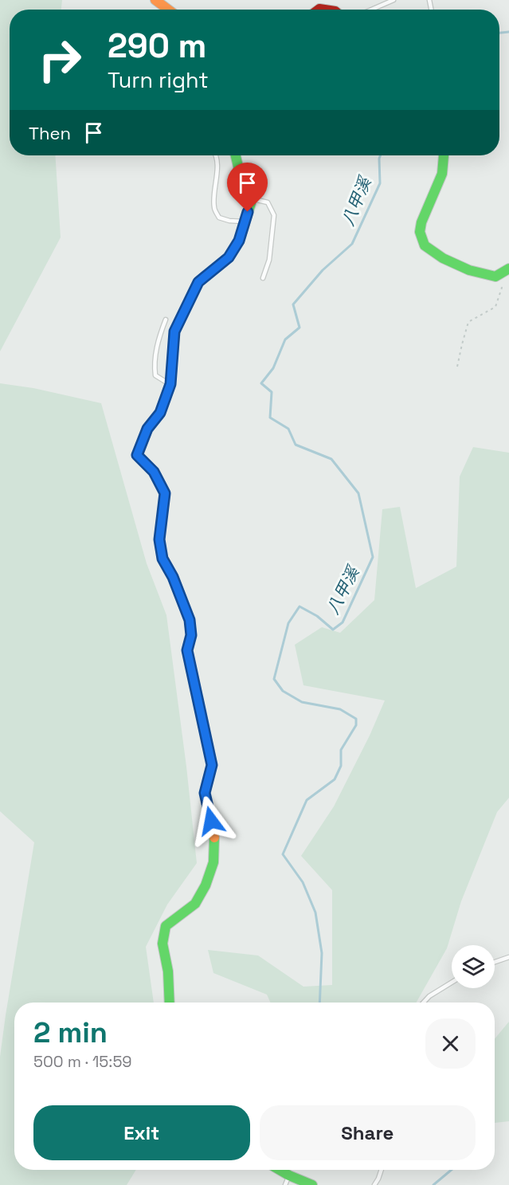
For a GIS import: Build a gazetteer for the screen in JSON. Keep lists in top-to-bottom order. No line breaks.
{"water":["八甲溪"],"page":{"turn":["290 m","Turn right"],"then":"Then","heading":["2 min","500 m · 15:59"],"buttons":["Exit","Share"]}}
